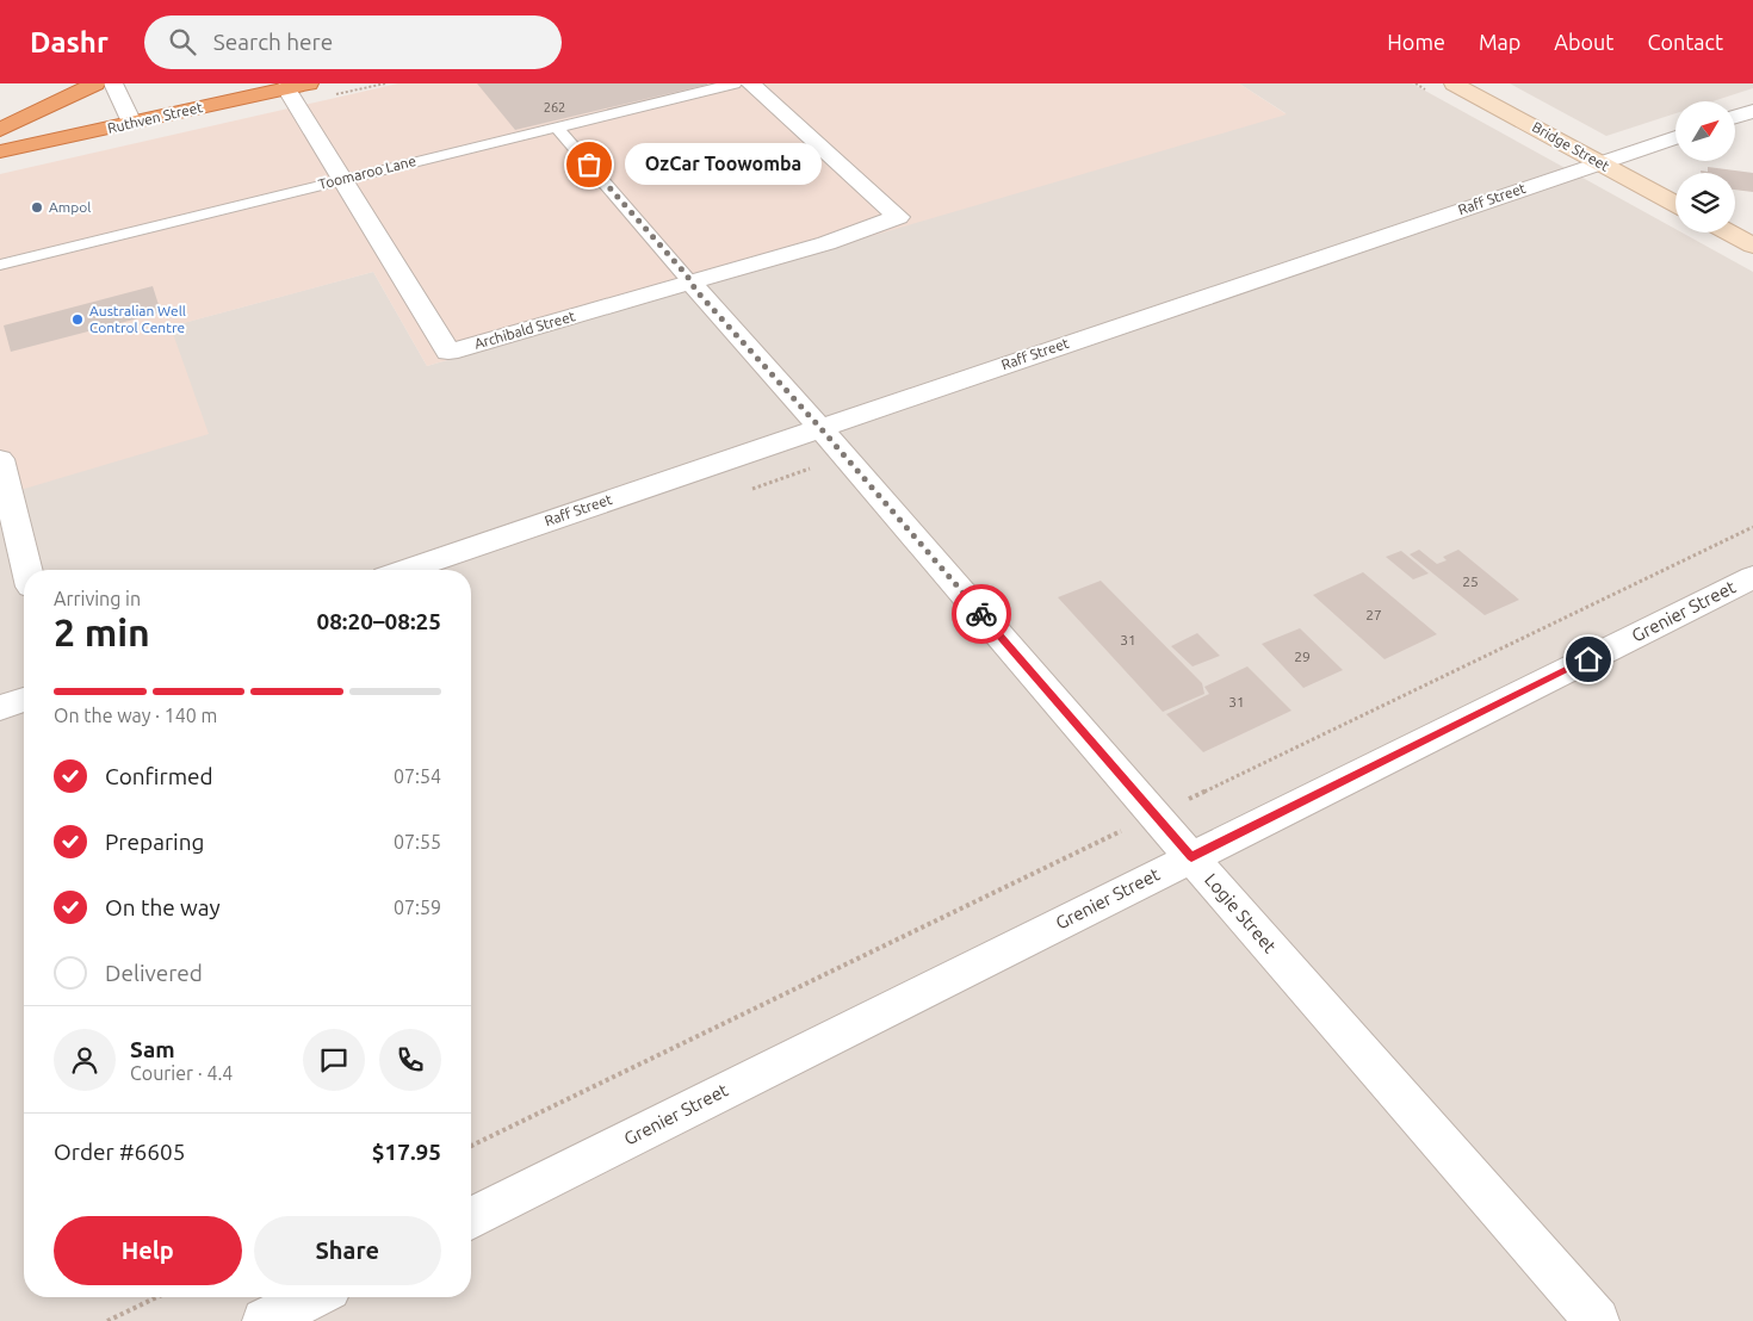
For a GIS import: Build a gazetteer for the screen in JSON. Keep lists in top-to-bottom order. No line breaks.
{"streets":{"highway":["Ruthven Street"],"main road":["Bridge Street"],"street":["Raff Street","Archibald Street","Grenier Street","Logie Street"],"lane":["Toomaroo Lane"]},"crossings":[["Ruthven Street","Archibald Street"],["Bridge Street","Raff Street"],["Toomaroo Lane","Archibald Street"],["Toomaroo Lane","Logie Street"],["Raff Street","Logie Street"],["Archibald Street","Logie Street"],["Grenier Street","Logie Street"]],"places":["OzCar Toowomba","Ampol","Australian Well Control Centre"],"house_numbers":["262","25","27","31","29","31"],"north":"top right","page":{"header":"Dashr","search":"Search here","nav":["Home","Map","About","Contact"],"bubble":"OzCar Toowomba","heading":["2 min","Arriving in","08:20–08:25"],"panel":["Sam","Courier · 4.4","Order #6605","$17.95"],"bar":"On the way · 140 m","list":[["Confirmed","07:54"],["Preparing","07:55"],["On the way","07:59"],"Delivered"],"buttons":["Help","Share"]}}
